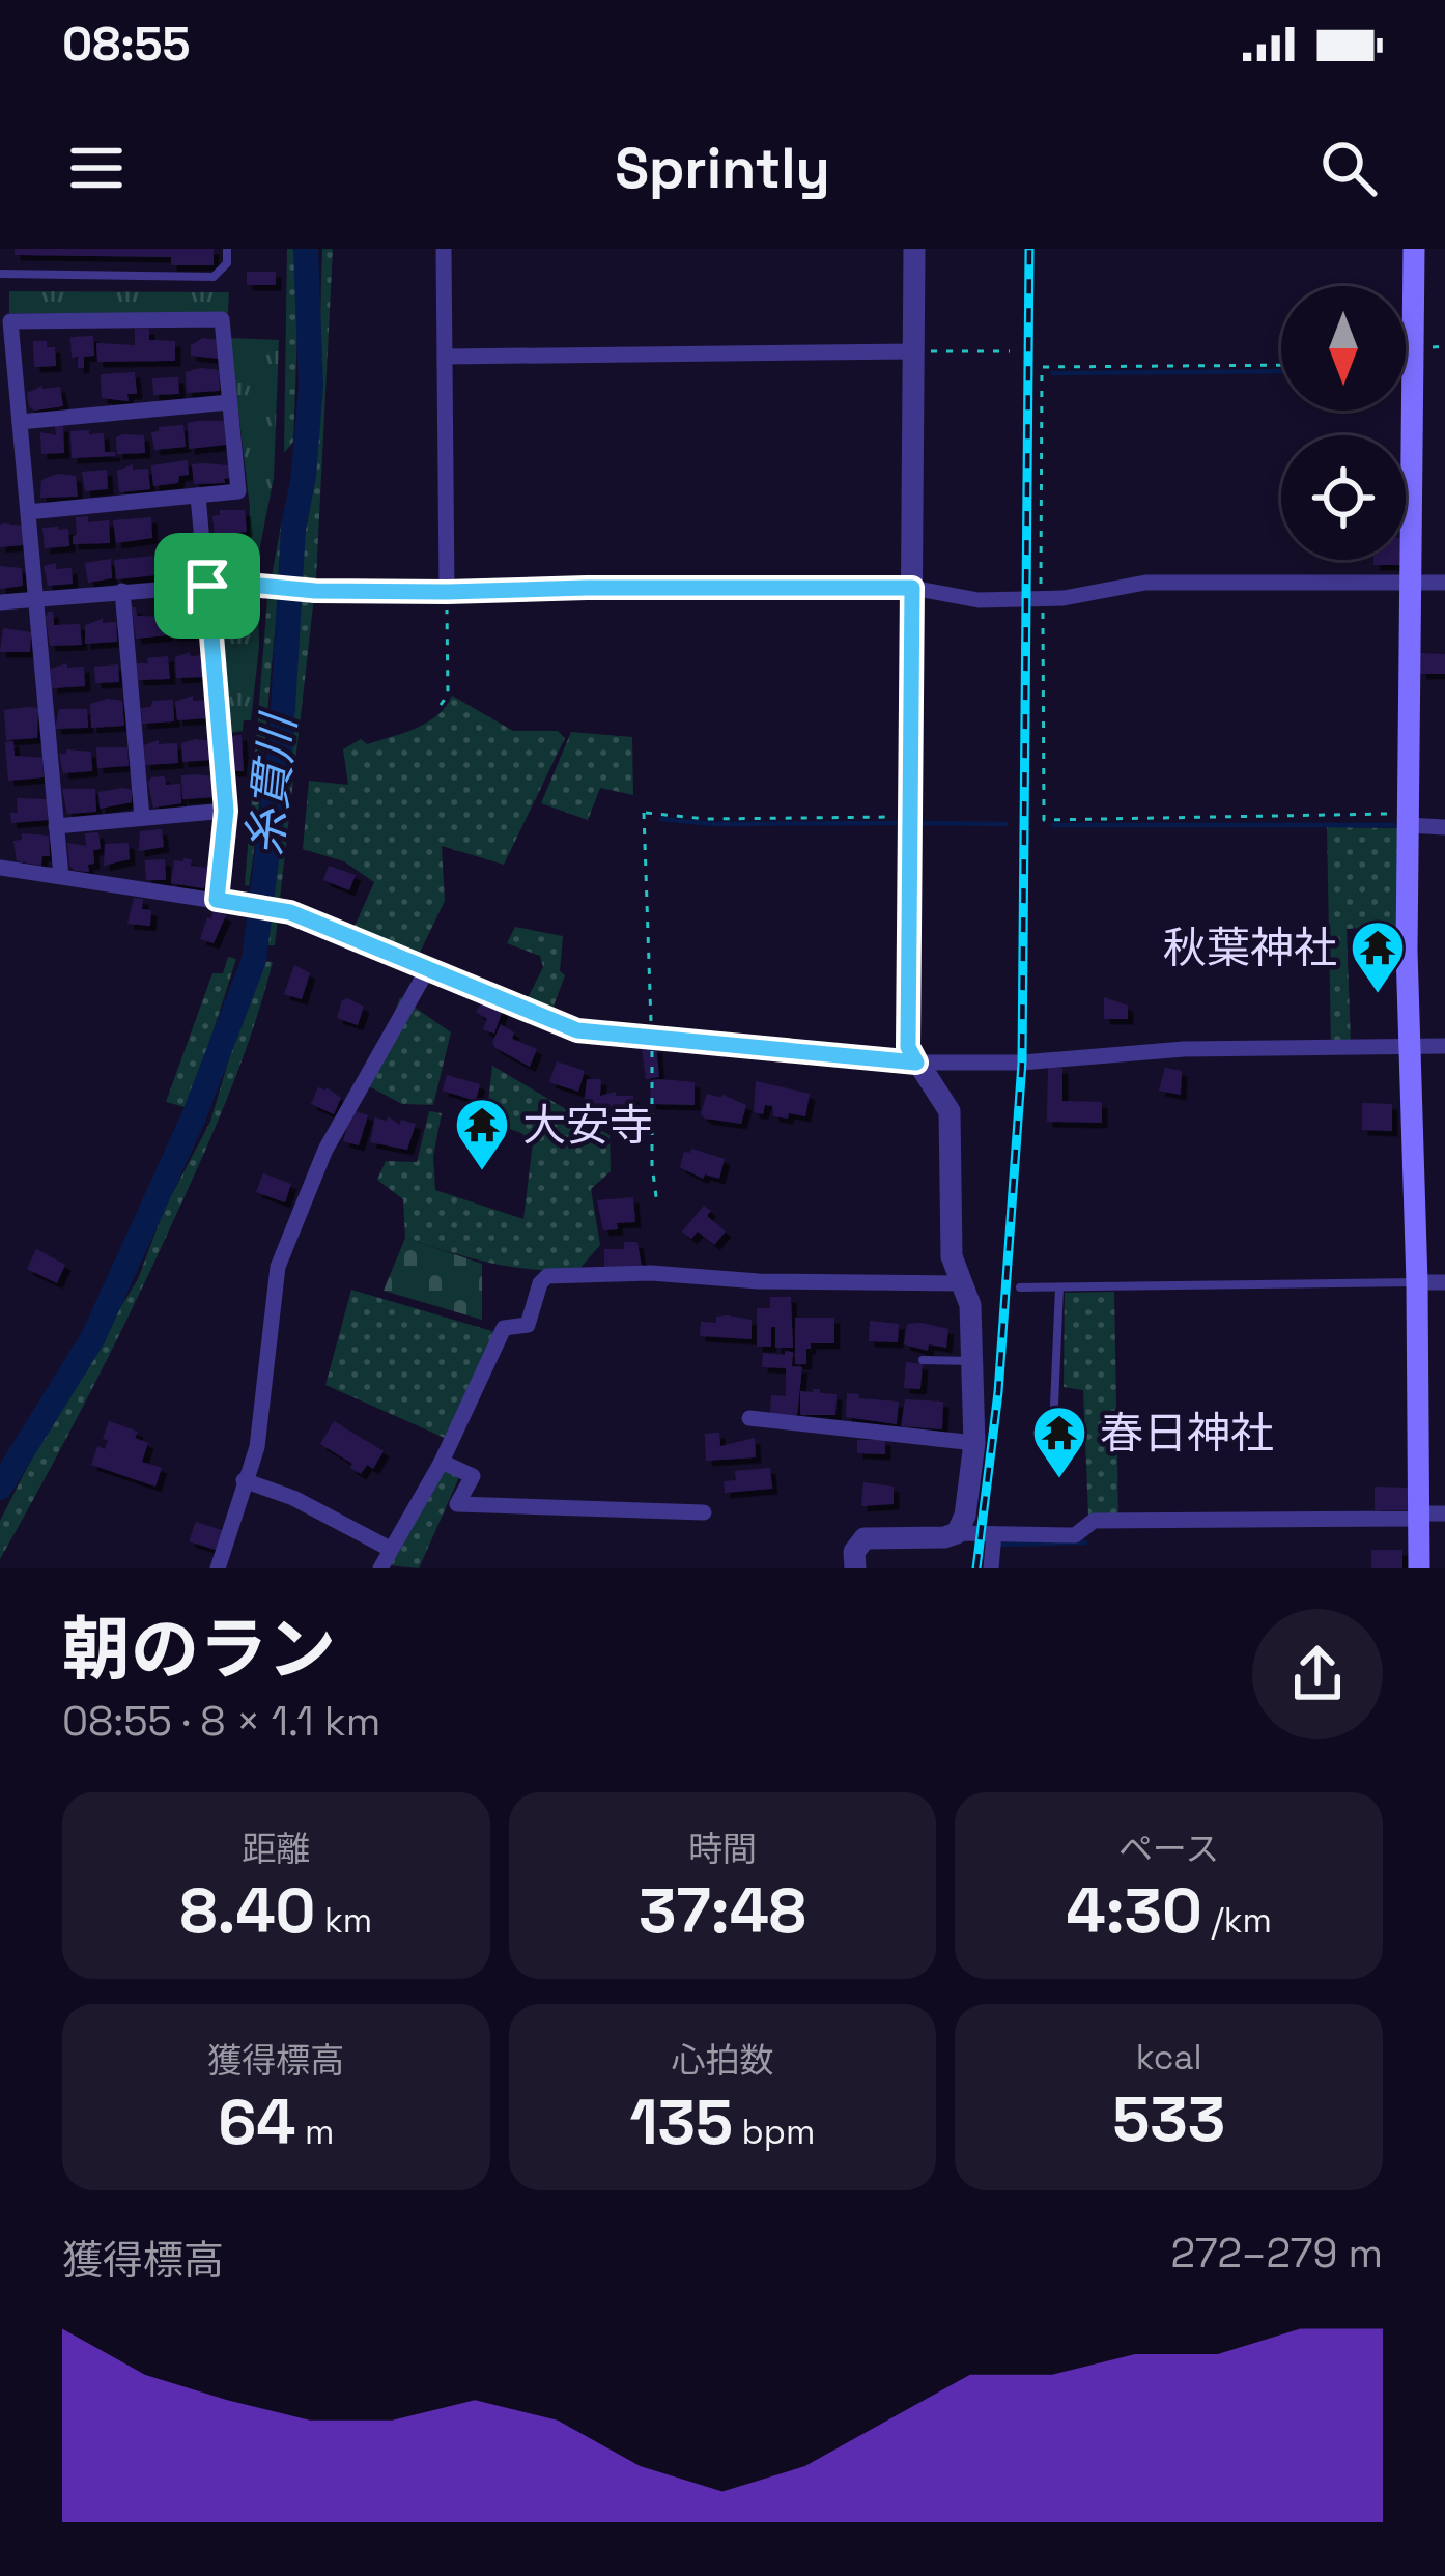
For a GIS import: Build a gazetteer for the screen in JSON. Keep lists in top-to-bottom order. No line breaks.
{"water":["糸貫川"],"places":{"temple":["秋葉神社","大安寺","春日神社"]},"north":"bottom","page":{"status":"08:55","header":"Sprintly","heading":["朝のラン","08:55 · 8 × 1.1 km"],"stats":[["距離","8.40 km"],["時間","37:48"],["ペース","4:30 /km"],["獲得標高","64 m"],["心拍数","135 bpm"],["kcal","533"]],"chart":["獲得標高","272–279 m"]}}
